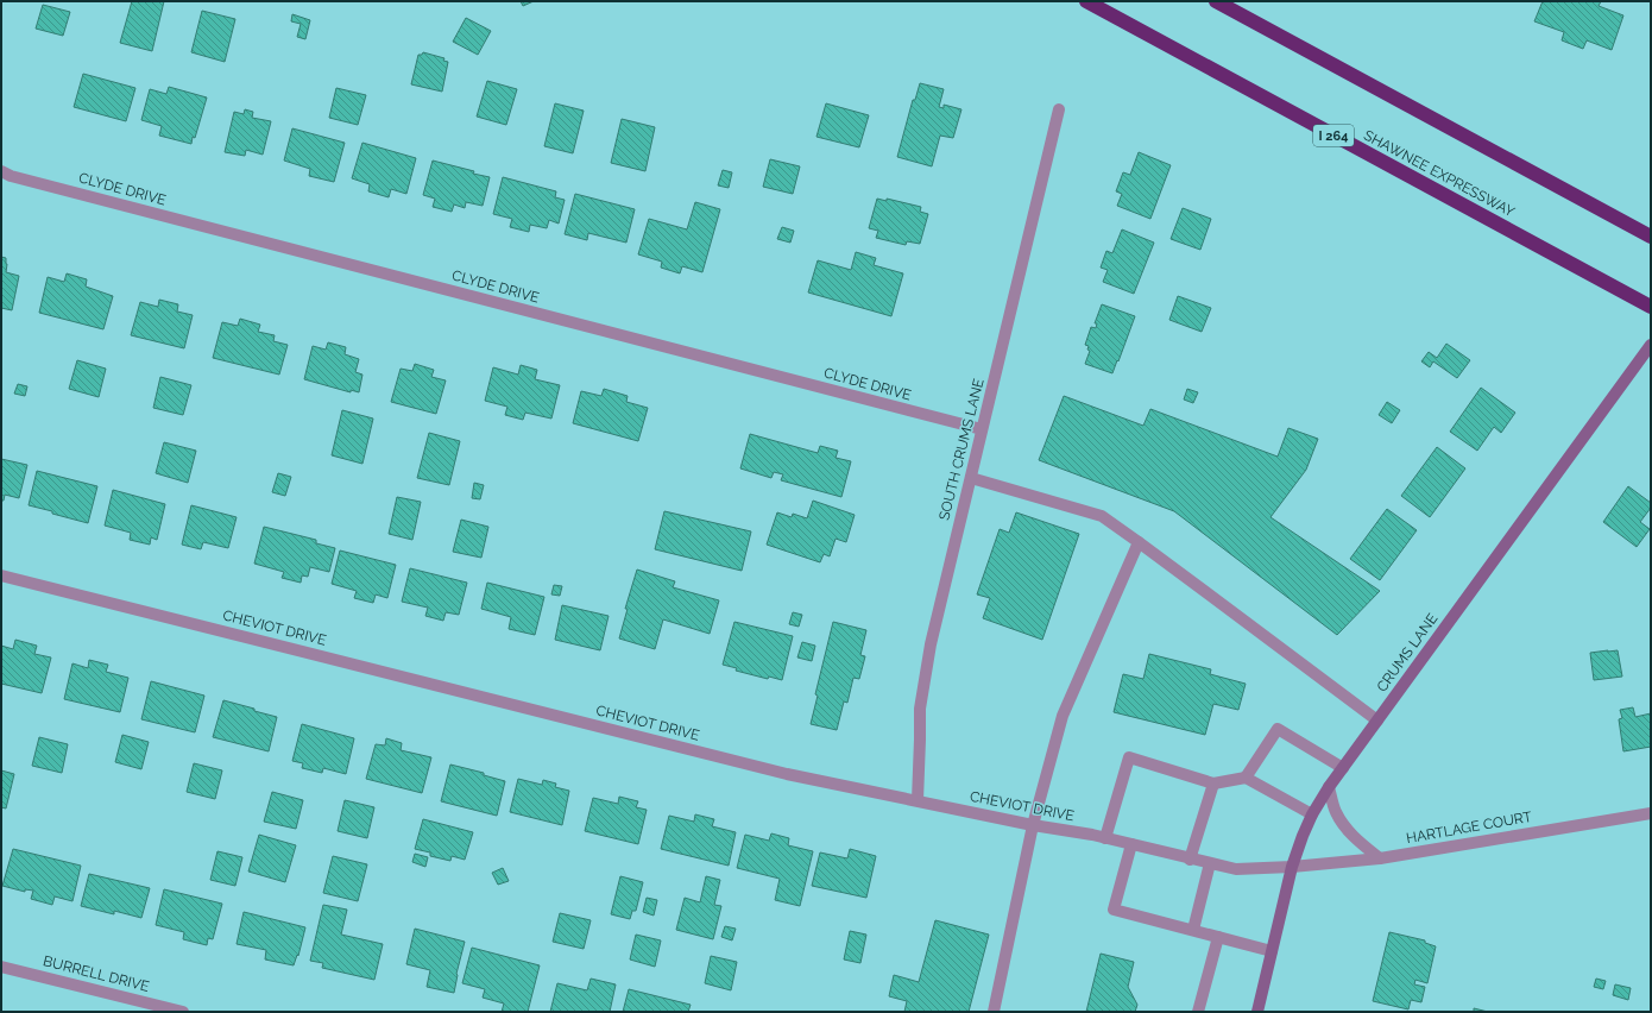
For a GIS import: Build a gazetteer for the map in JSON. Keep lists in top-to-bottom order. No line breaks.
{"streets":{"highway":["I 264","SHAWNEE EXPRESSWAY"],"main road":["CRUMS LANE"],"street":["CLYDE DRIVE","SOUTH CRUMS LANE","CHEVIOT DRIVE","HARTLAGE COURT","BURRELL DRIVE"]},"crossings":[["CLYDE DRIVE","SOUTH CRUMS LANE"],["SOUTH CRUMS LANE","CHEVIOT DRIVE"],["CHEVIOT DRIVE","CRUMS LANE"],["CHEVIOT DRIVE","HARTLAGE COURT"],["CRUMS LANE","HARTLAGE COURT"]]}
